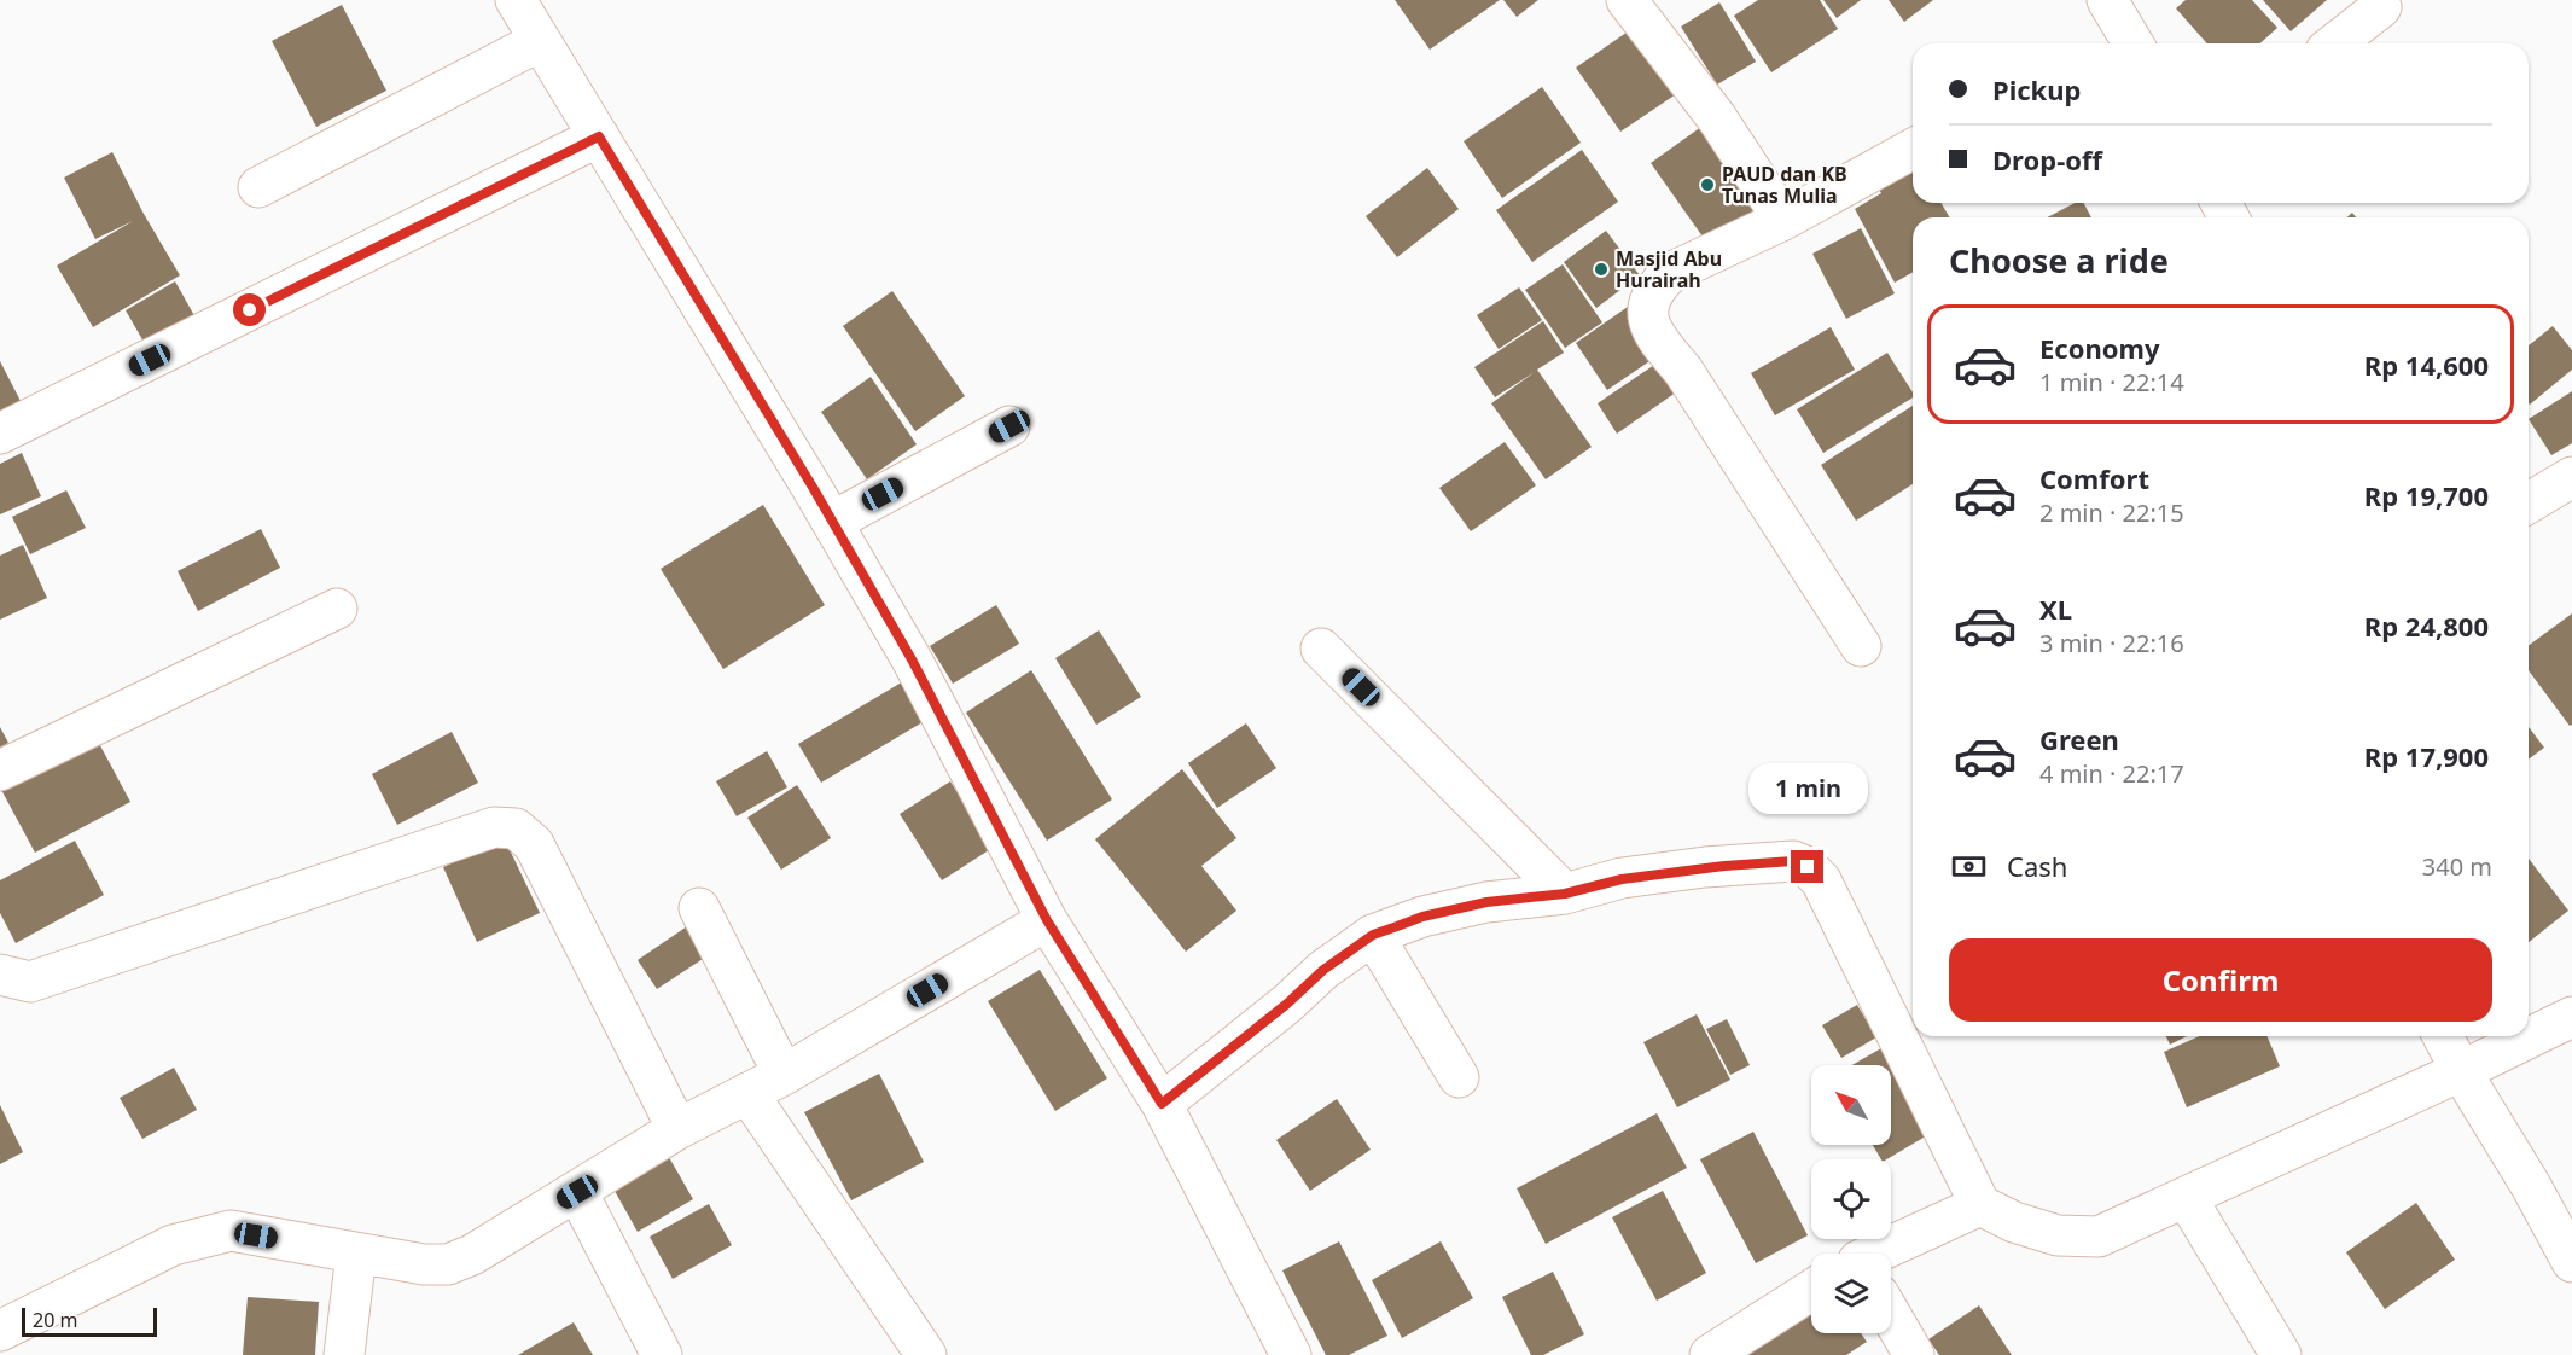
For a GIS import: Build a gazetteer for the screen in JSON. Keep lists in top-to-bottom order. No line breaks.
{"places":["PAUD dan KB Tunas Mulia","Masjid Abu Hurairah"],"scale_bar":"20 m","north":"top left","page":{"banner":["Pickup","Drop-off"],"heading":"Choose a ride","list":[{"name":"Economy","note":"1 min · 22:14","value":"Rp 14,600"},{"name":"Comfort","note":"2 min · 22:15","value":"Rp 19,700"},{"name":"XL","note":"3 min · 22:16","value":"Rp 24,800"},{"name":"Green","note":"4 min · 22:17","value":"Rp 17,900"}],"bubble":"1 min","pay":["Cash","340 m"],"buttons":"Confirm","scale":"20 m"}}
